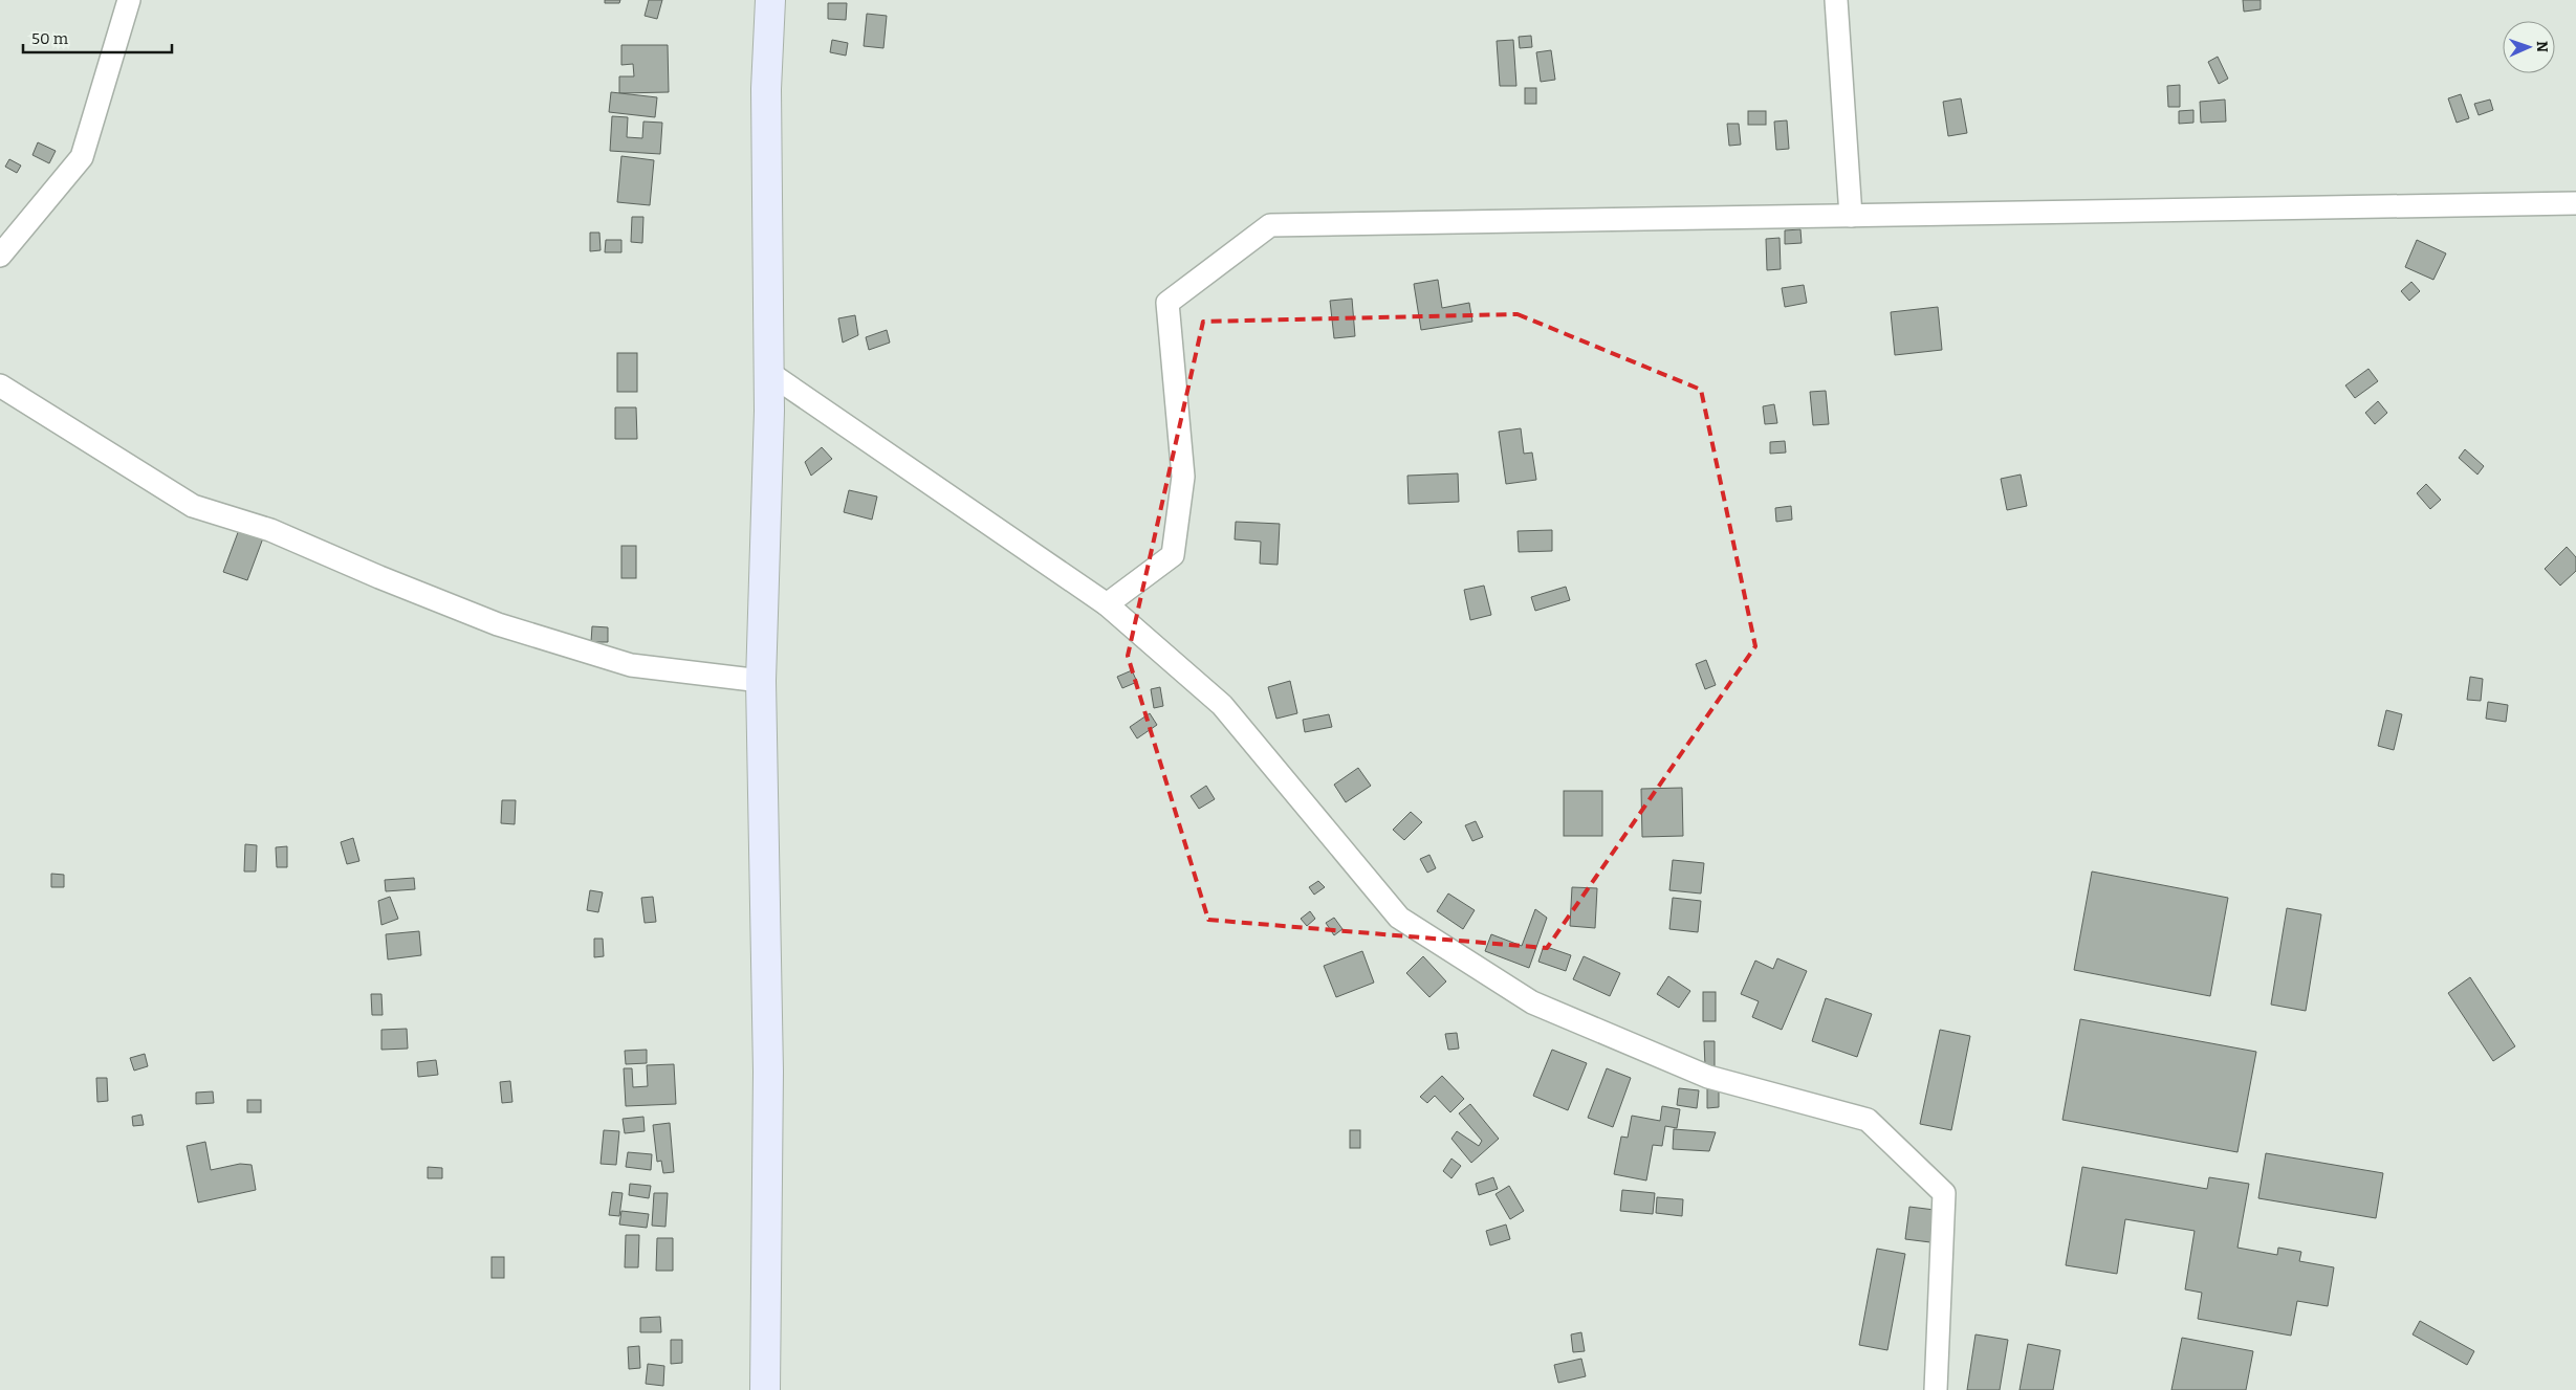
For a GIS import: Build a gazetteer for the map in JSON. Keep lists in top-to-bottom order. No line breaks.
{"scale_bar":"50 m","north":"right"}
